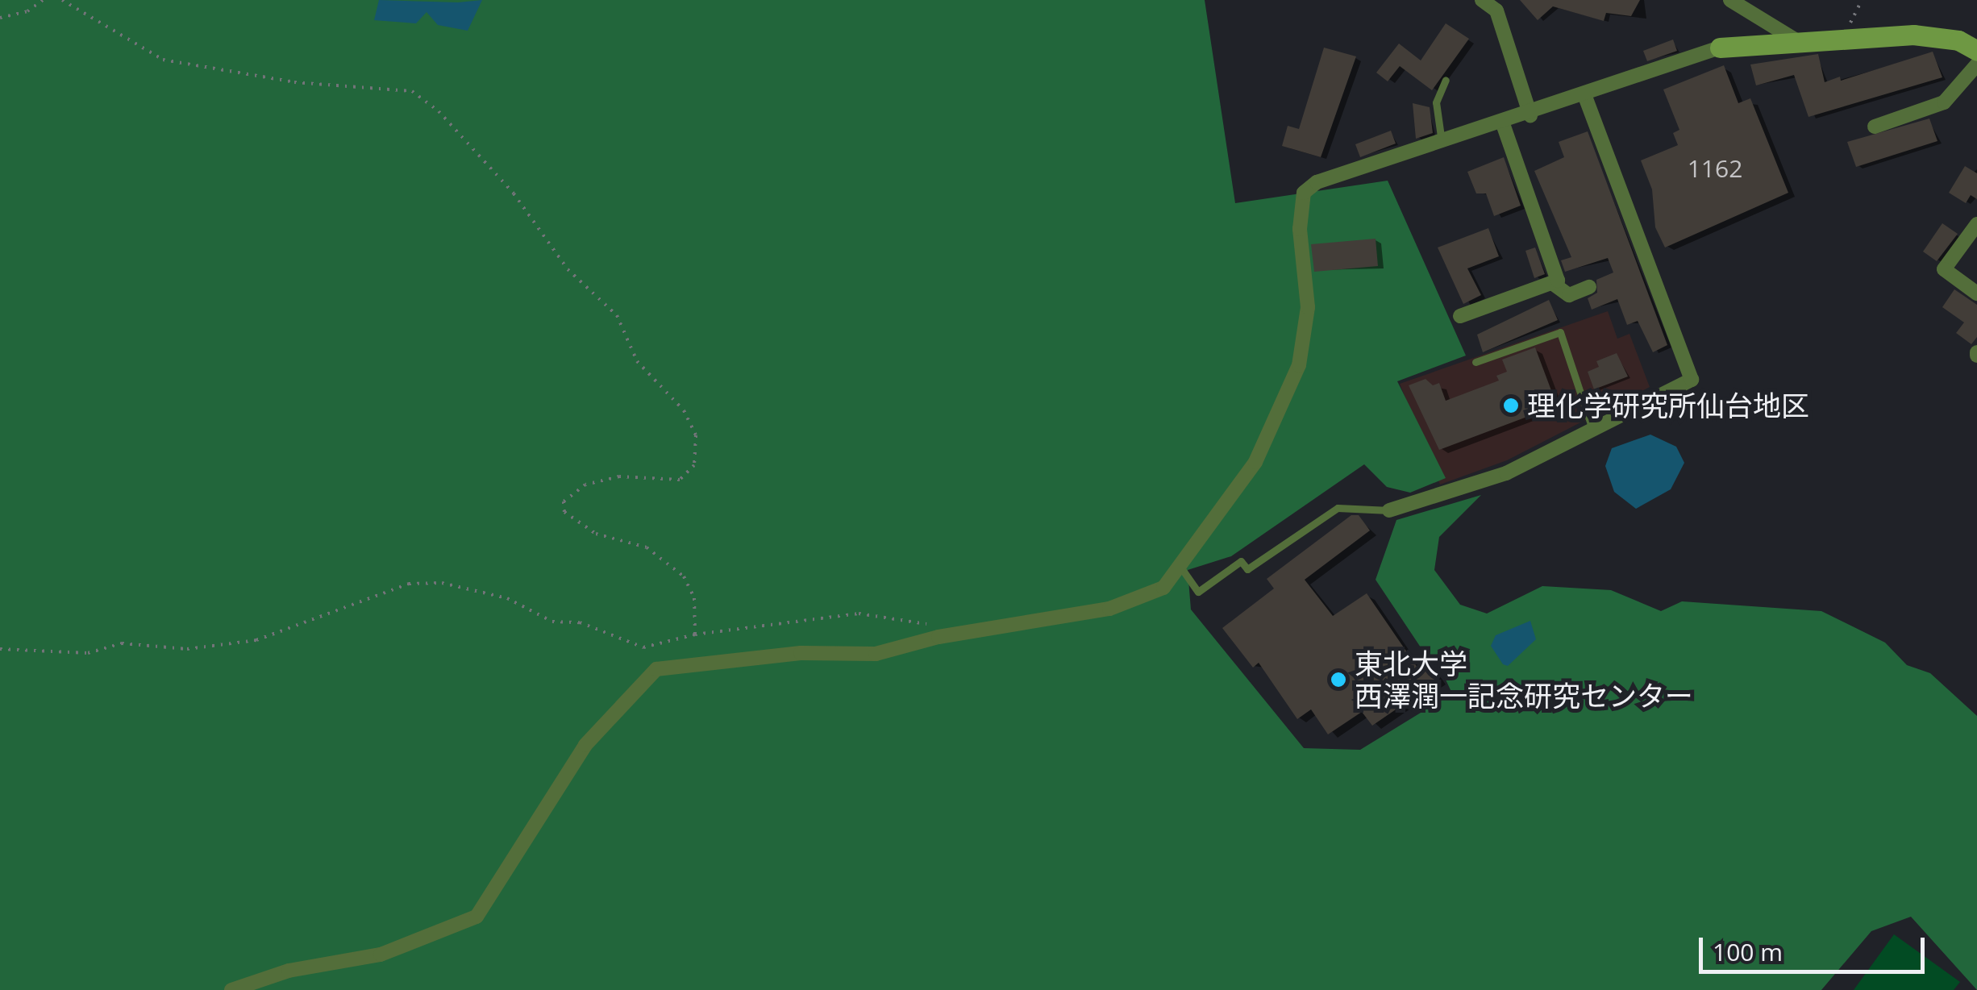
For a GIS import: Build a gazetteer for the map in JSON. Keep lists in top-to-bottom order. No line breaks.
{"places":["理化学研究所仙台地区","東北大学 西澤潤一記念研究センター"],"house_numbers":["1162"],"scale_bar":"100 m"}
